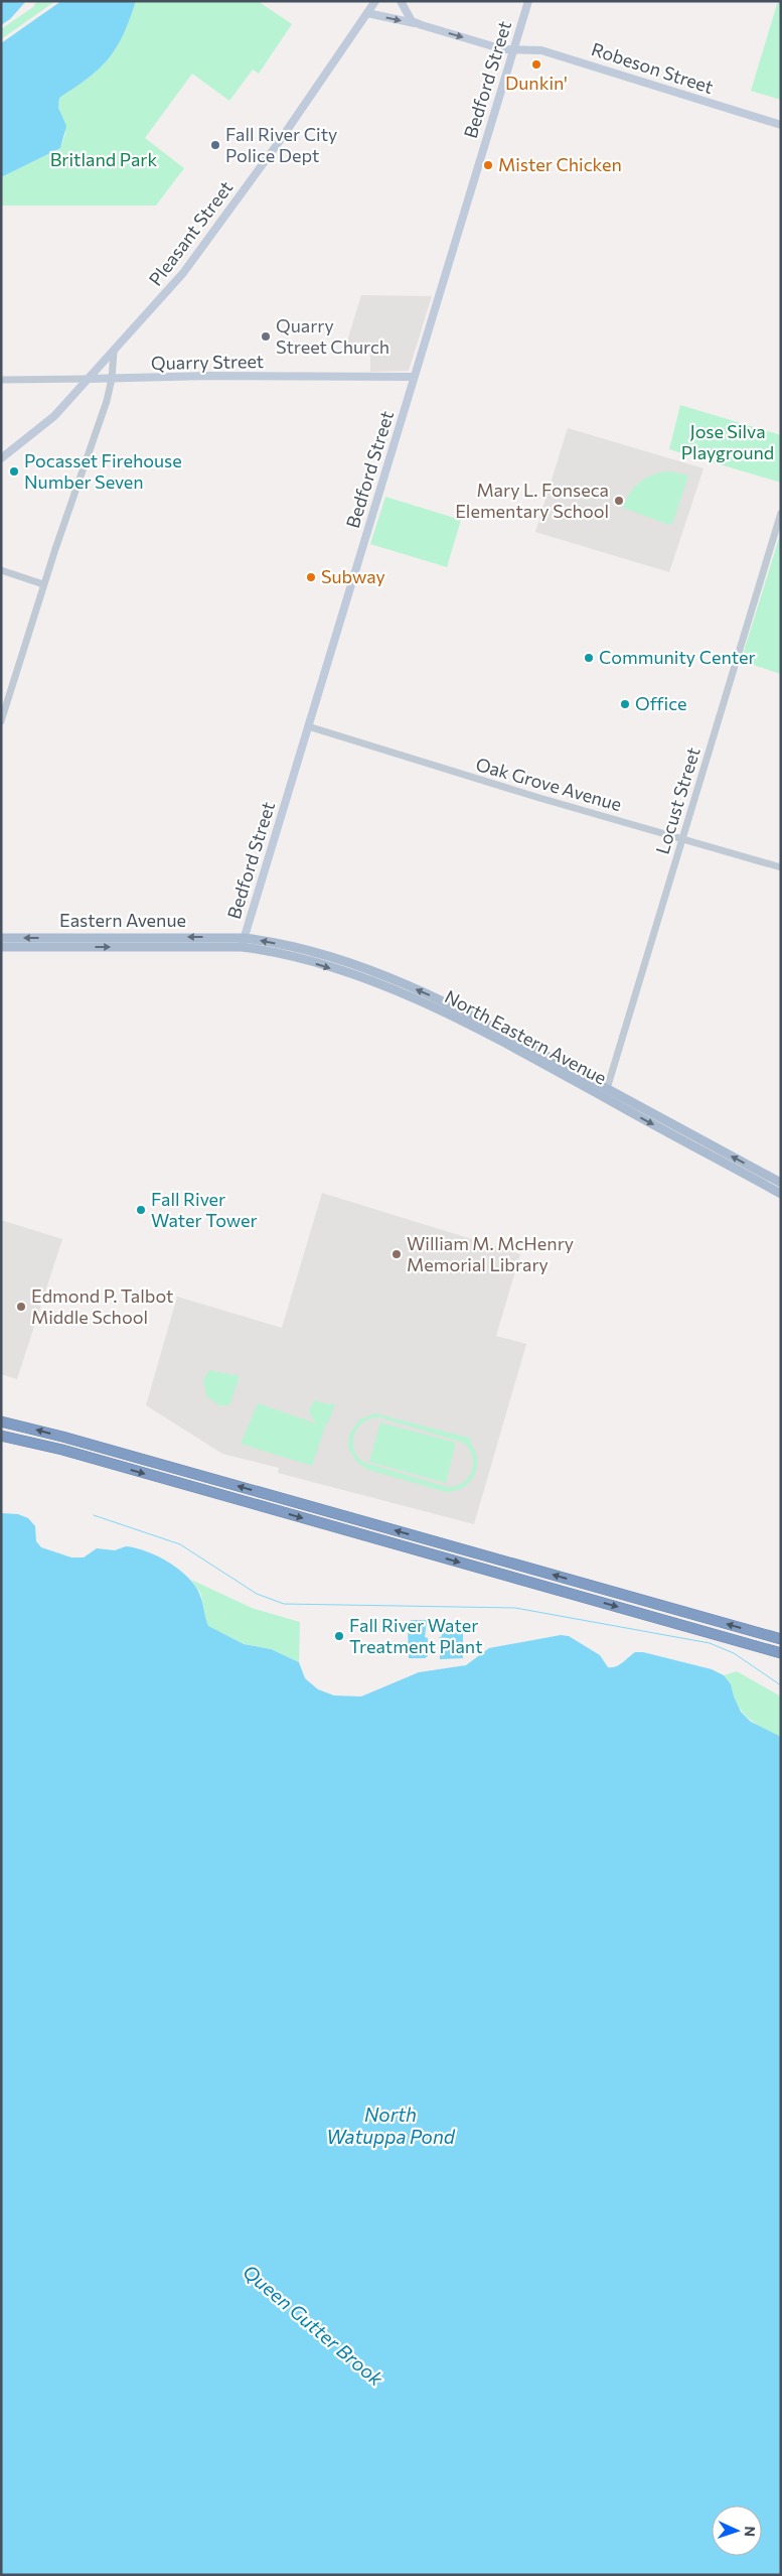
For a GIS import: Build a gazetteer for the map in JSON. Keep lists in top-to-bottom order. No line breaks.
{"streets":{"main road":["Robeson Street","Bedford Street","Pleasant Street","Quarry Street","Eastern Avenue","North Eastern Avenue"],"street":["Oak Grove Avenue","Locust Street"]},"crossings":[["Robeson Street","Bedford Street"],["Robeson Street","Pleasant Street"],["Bedford Street","Quarry Street"],["Bedford Street","Oak Grove Avenue"],["Bedford Street","Eastern Avenue"],["Bedford Street","North Eastern Avenue"],["Pleasant Street","Quarry Street"],["Oak Grove Avenue","Locust Street"],["Locust Street","North Eastern Avenue"],["Eastern Avenue","North Eastern Avenue"]],"water":["North Watuppa Pond","Queen Gutter Brook"],"parks":["Britland Park","Jose Silva Playground"],"places":["Dunkin'","Fall River City Police Dept","Mister Chicken","Quarry Street Church","Pocasset Firehouse Number Seven","Mary L. Fonseca Elementary School","Subway","Community Center","Office","Fall River Water Tower","William M. McHenry Memorial Library","Edmond P. Talbot Middle School","Fall River Water Treatment Plant"],"north":"right"}
